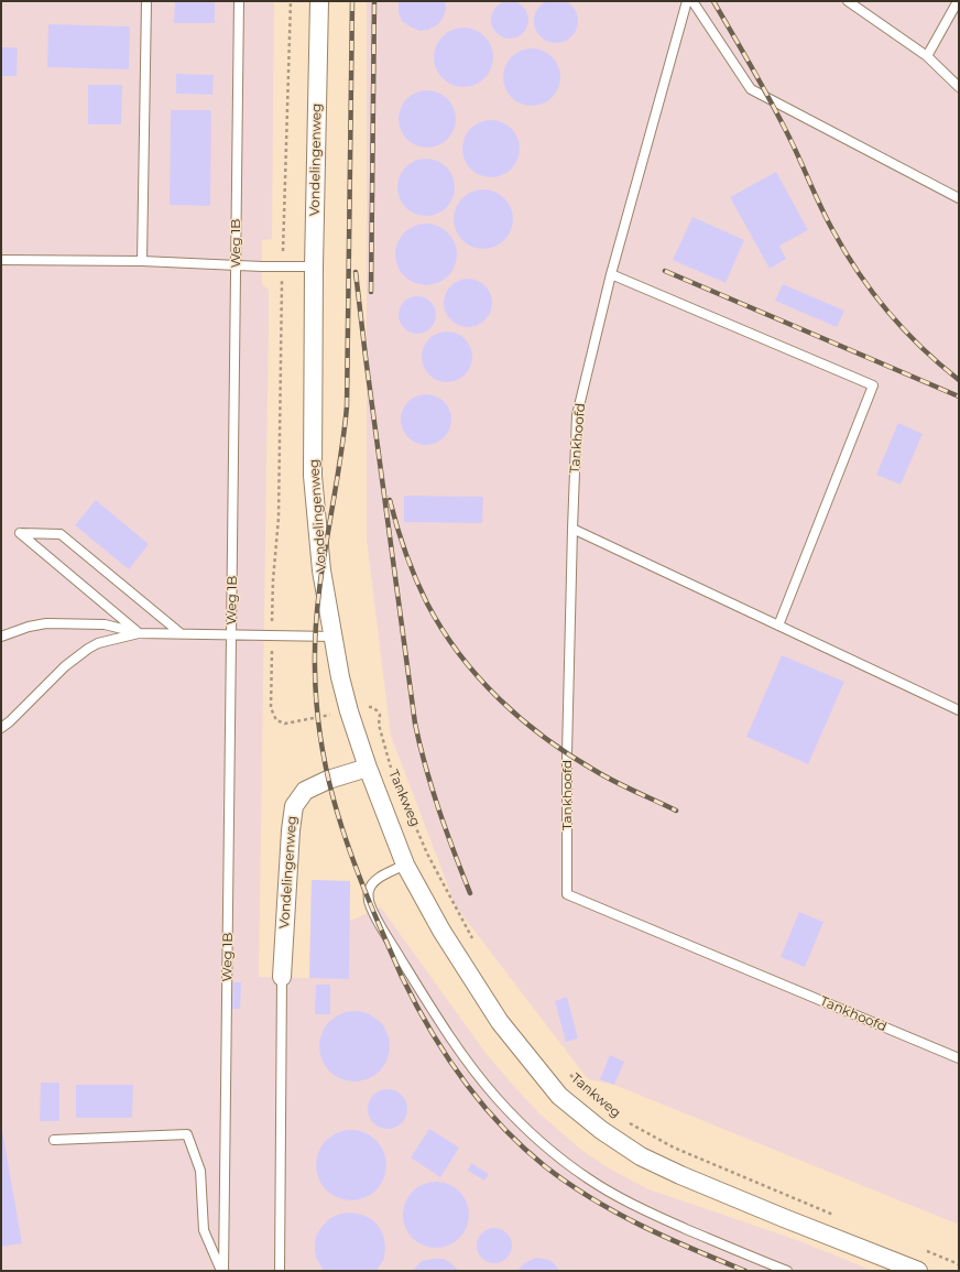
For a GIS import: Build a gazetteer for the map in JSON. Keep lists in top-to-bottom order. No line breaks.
{"streets":{"street":["Vondelingenweg","Tankweg"],"lane":["Weg 1B","Tankhoofd"]},"crossings":[["Vondelingenweg","Tankweg"]]}
